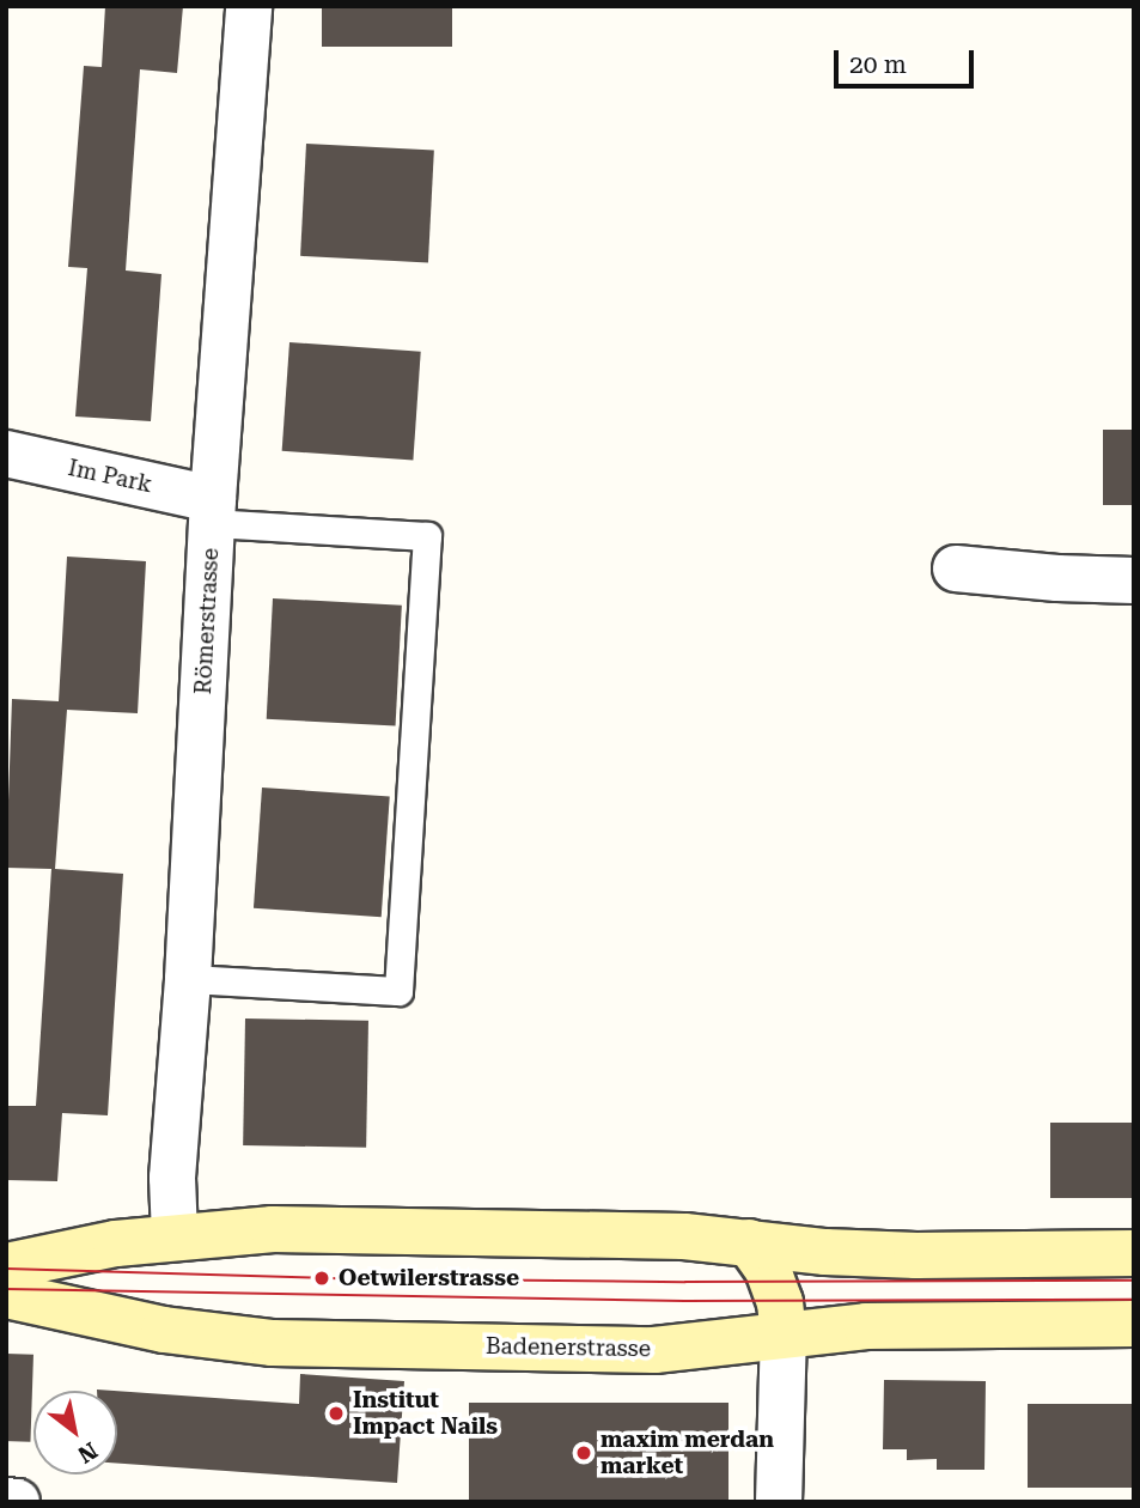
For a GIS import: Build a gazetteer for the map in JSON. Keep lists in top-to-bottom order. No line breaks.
{"streets":{"main road":["Badenerstrasse"],"street":["Im Park","Römerstrasse"]},"crossings":[["Im Park","Römerstrasse"]],"places":["Oetwilerstrasse","Institut Impact Nails","maxim merdan market"],"scale_bar":"20 m","north":"bottom right"}
